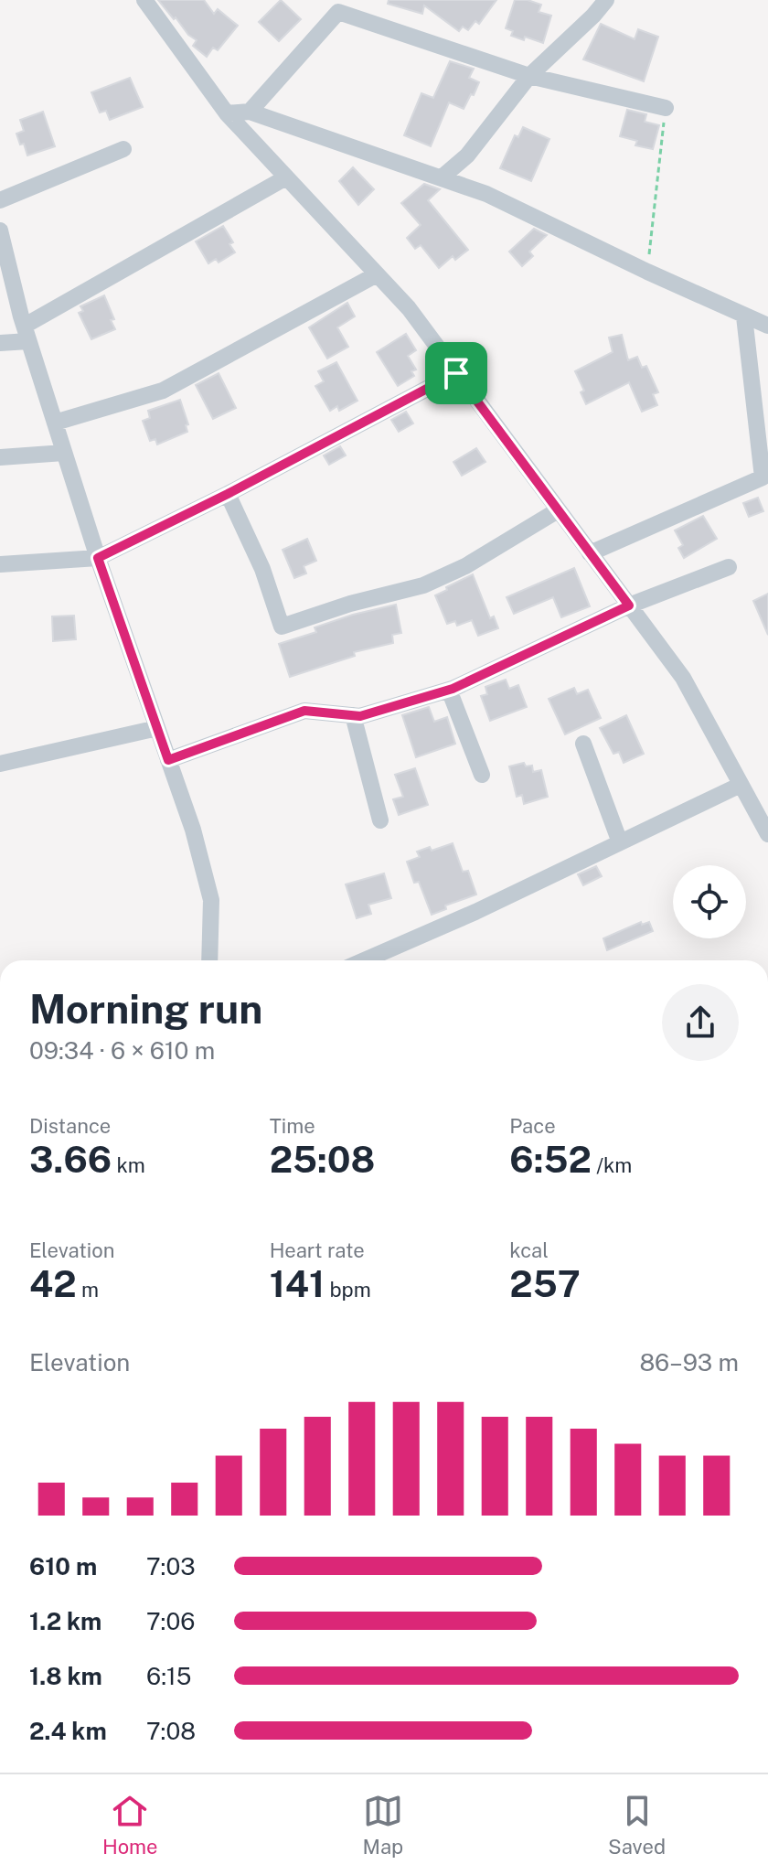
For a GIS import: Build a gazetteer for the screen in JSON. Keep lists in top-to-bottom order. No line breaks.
{"page":{"heading":["Morning run","09:34 · 6 × 610 m"],"stats":[["Distance","3.66 km"],["Time","25:08"],["Pace","6:52 /km"],["Elevation","42 m"],["Heart rate","141 bpm"],["kcal","257"]],"chart":["Elevation","86–93 m"],"list":[{"name":"610 m","note":"7:03"},{"name":"1.2 km","note":"7:06"},{"name":"1.8 km","note":"6:15"},{"name":"2.4 km","note":"7:08"}],"tabs":["Home","Map","Saved"]}}
